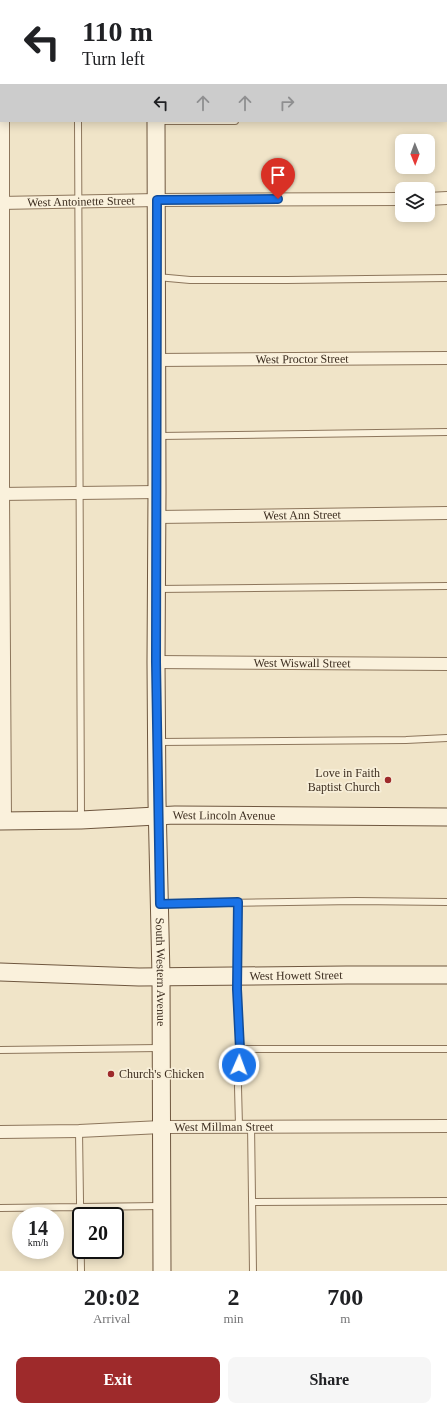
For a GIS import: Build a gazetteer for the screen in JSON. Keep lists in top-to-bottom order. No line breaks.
{"streets":{"main road":["West Lincoln Avenue","South Western Avenue","West Howett Street"],"street":["West Antoinette Street","West Proctor Street","West Ann Street","West Wiswall Street","West Millman Street"]},"crossings":[["West Antoinette Street","South Western Avenue"],["West Proctor Street","South Western Avenue"],["West Ann Street","South Western Avenue"],["West Wiswall Street","South Western Avenue"],["West Lincoln Avenue","South Western Avenue"],["South Western Avenue","West Howett Street"],["South Western Avenue","West Millman Street"]],"places":["Love in Faith Baptist Church","Church's Chicken"],"north":"bottom","page":{"turn":["110 m","Turn left"],"speed":"14 km/h","limit":"20","eta":["20:02","Arrival","2","min","700","m"],"buttons":["Exit","Share"]}}
